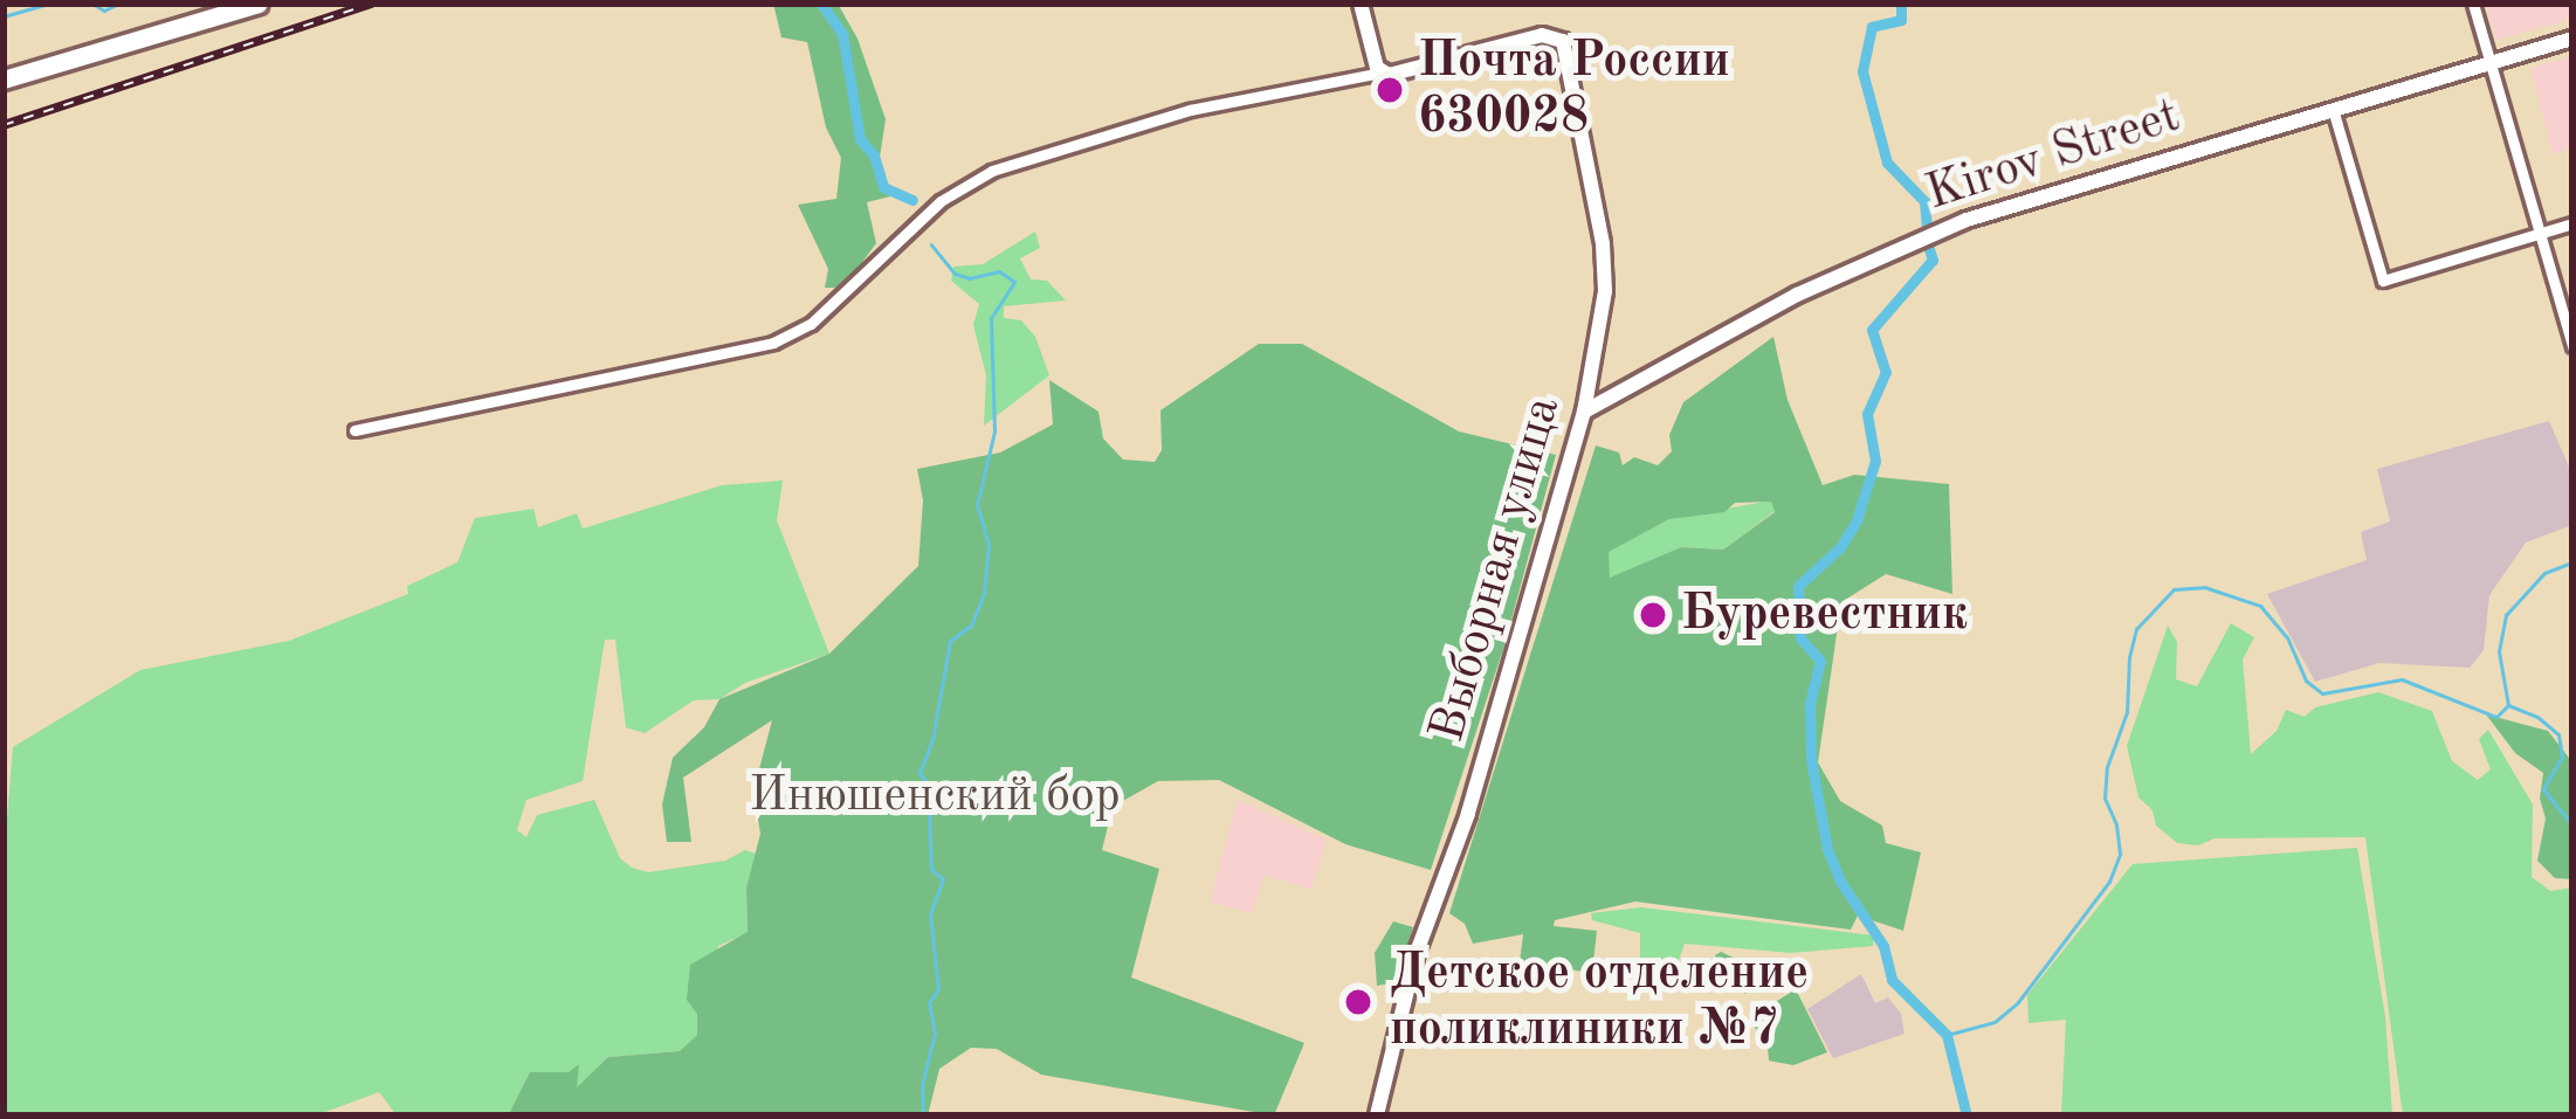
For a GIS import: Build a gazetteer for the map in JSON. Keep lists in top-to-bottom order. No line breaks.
{"streets":{"main road":["Kirov Street","Выборная улица"]},"crossings":[["Kirov Street","Выборная улица"]],"parks":["Инюшенский бор"],"places":["Почта России 630028","Буревестник","Детское отделение поликлиники №7"]}
